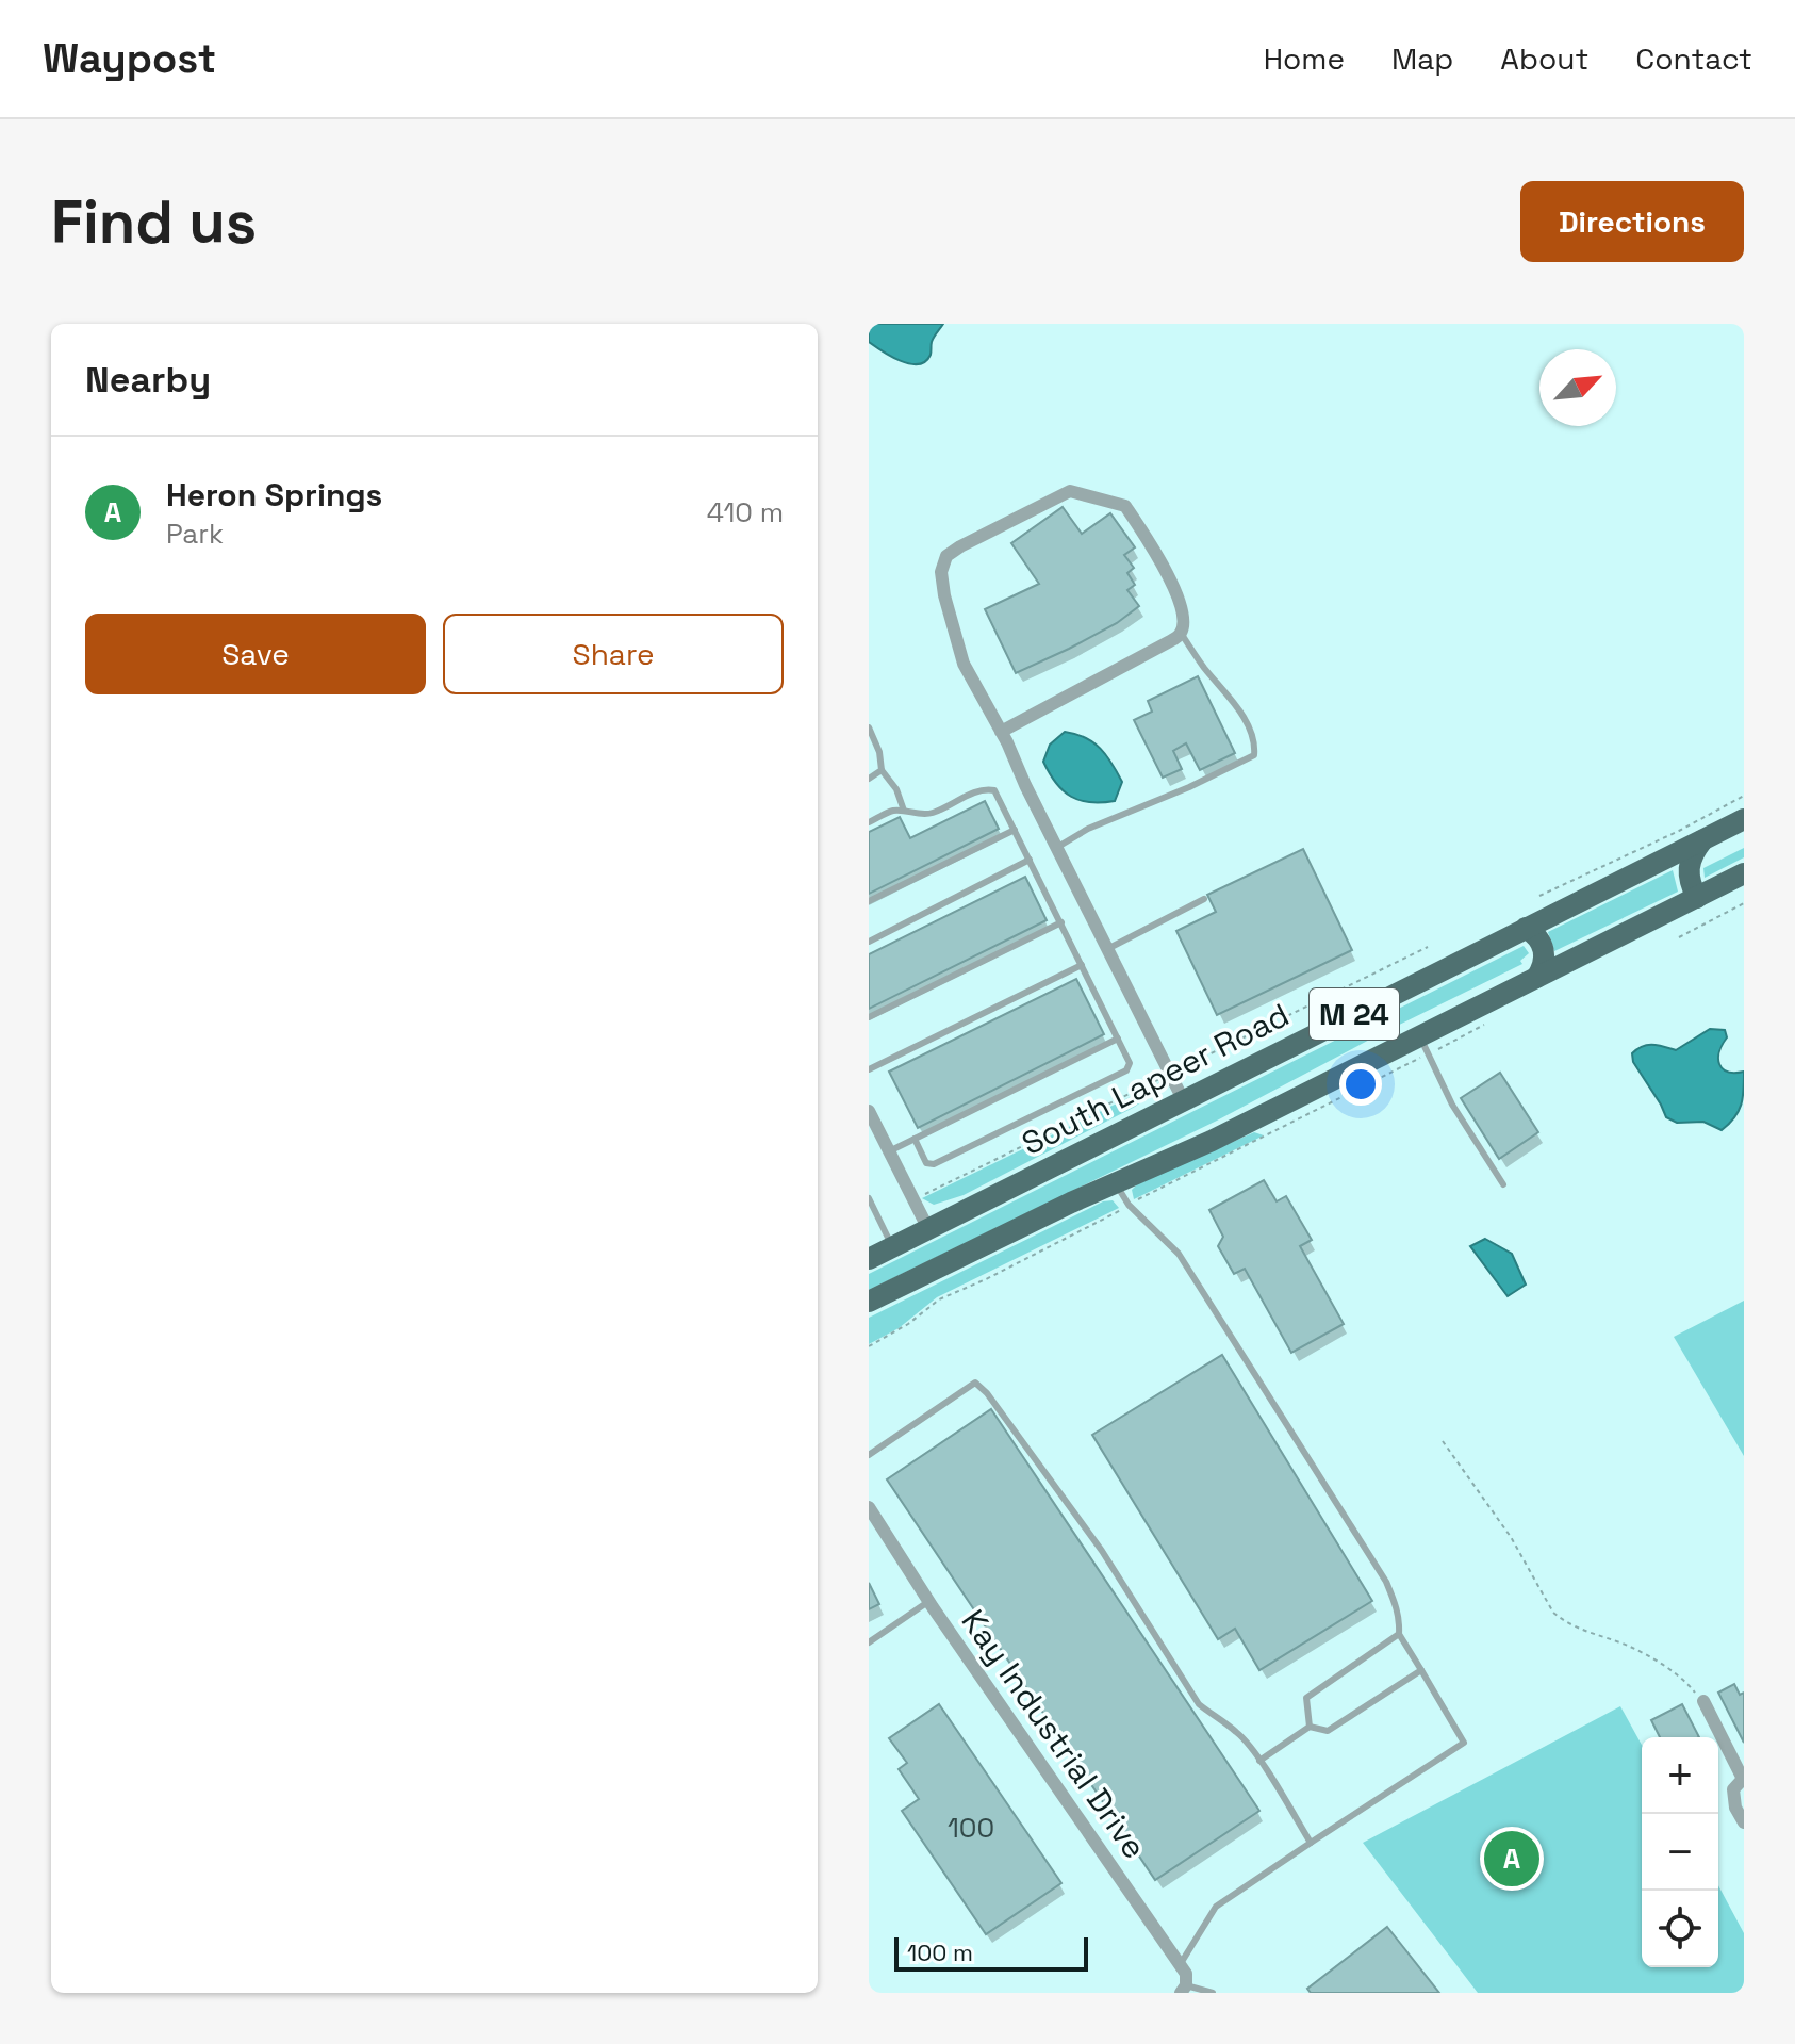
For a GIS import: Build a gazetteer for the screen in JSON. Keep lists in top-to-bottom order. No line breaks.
{"streets":{"main road":["M 24","South Lapeer Road"],"street":["Kay Industrial Drive"]},"house_numbers":["100"],"scale_bar":"100 m","north":"top right","page":{"header":"Waypost","nav":["Home","Map","About","Contact"],"buttons":["Directions",["Save","Share"]],"title":"Find us","heading":"Nearby","list":[{"mark":"A","name":"Heron Springs","note":"Park","value":"410 m"}],"map_buttons":["+","−"],"pins":"A","scale":"100 m"}}
